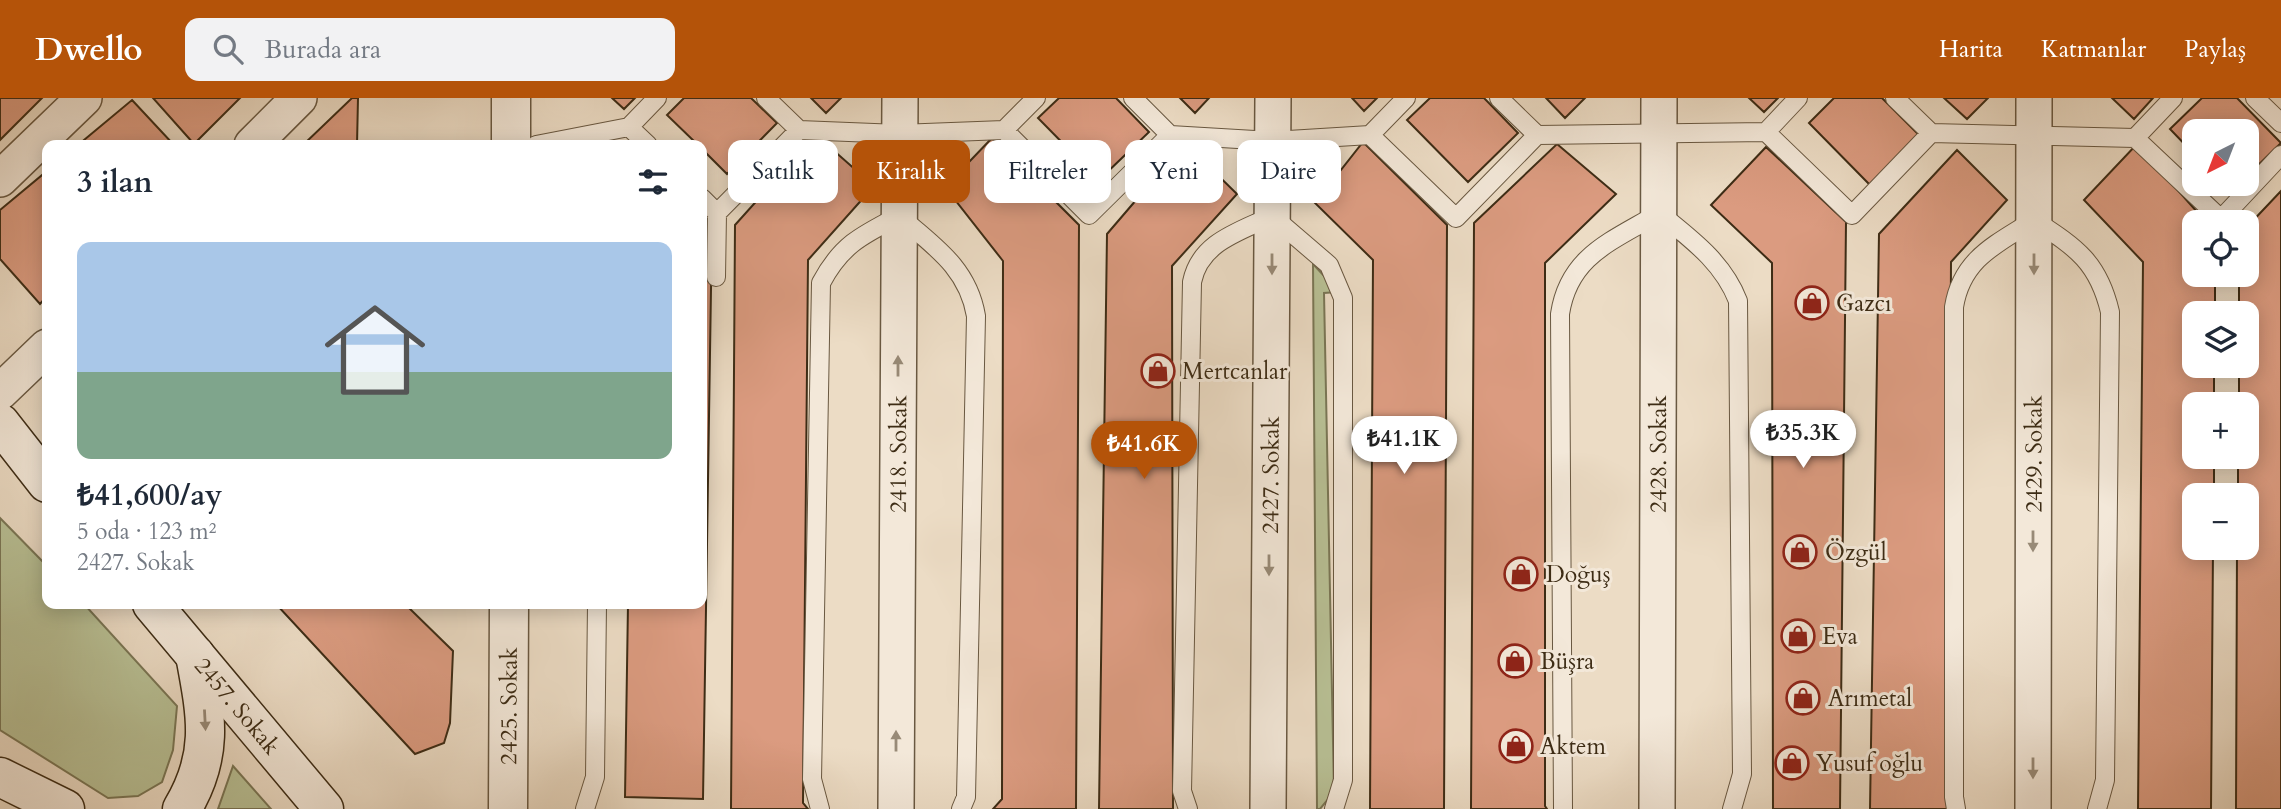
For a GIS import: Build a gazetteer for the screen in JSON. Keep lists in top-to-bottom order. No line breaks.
{"streets":{"main road":["2457. Sokak","2425. Sokak"],"street":["2418. Sokak","2429. Sokak","2428. Sokak","2427. Sokak"]},"one_way":["2418. Sokak","2429. Sokak","2427. Sokak"],"places":{"shop":["Gazcı","Mertcanlar","Özgül","Doğuş","Eva","Büşra","Arımetal","Aktem","Yusuf oğlu"]},"north":"bottom left","page":{"header":"Dwello","search":"Burada ara","nav":["Harita","Katmanlar","Paylaş"],"map_buttons":["+","−"],"chip":["Satılık","Kiralık","Filtreler","Yeni","Daire"],"heading":"3 ilan","list":[{"name":"₺41,600/ay","note":"5 oda · 123 m² · 2427. Sokak"}],"price":["₺35.3K","₺41.1K","₺41.6K"]}}
